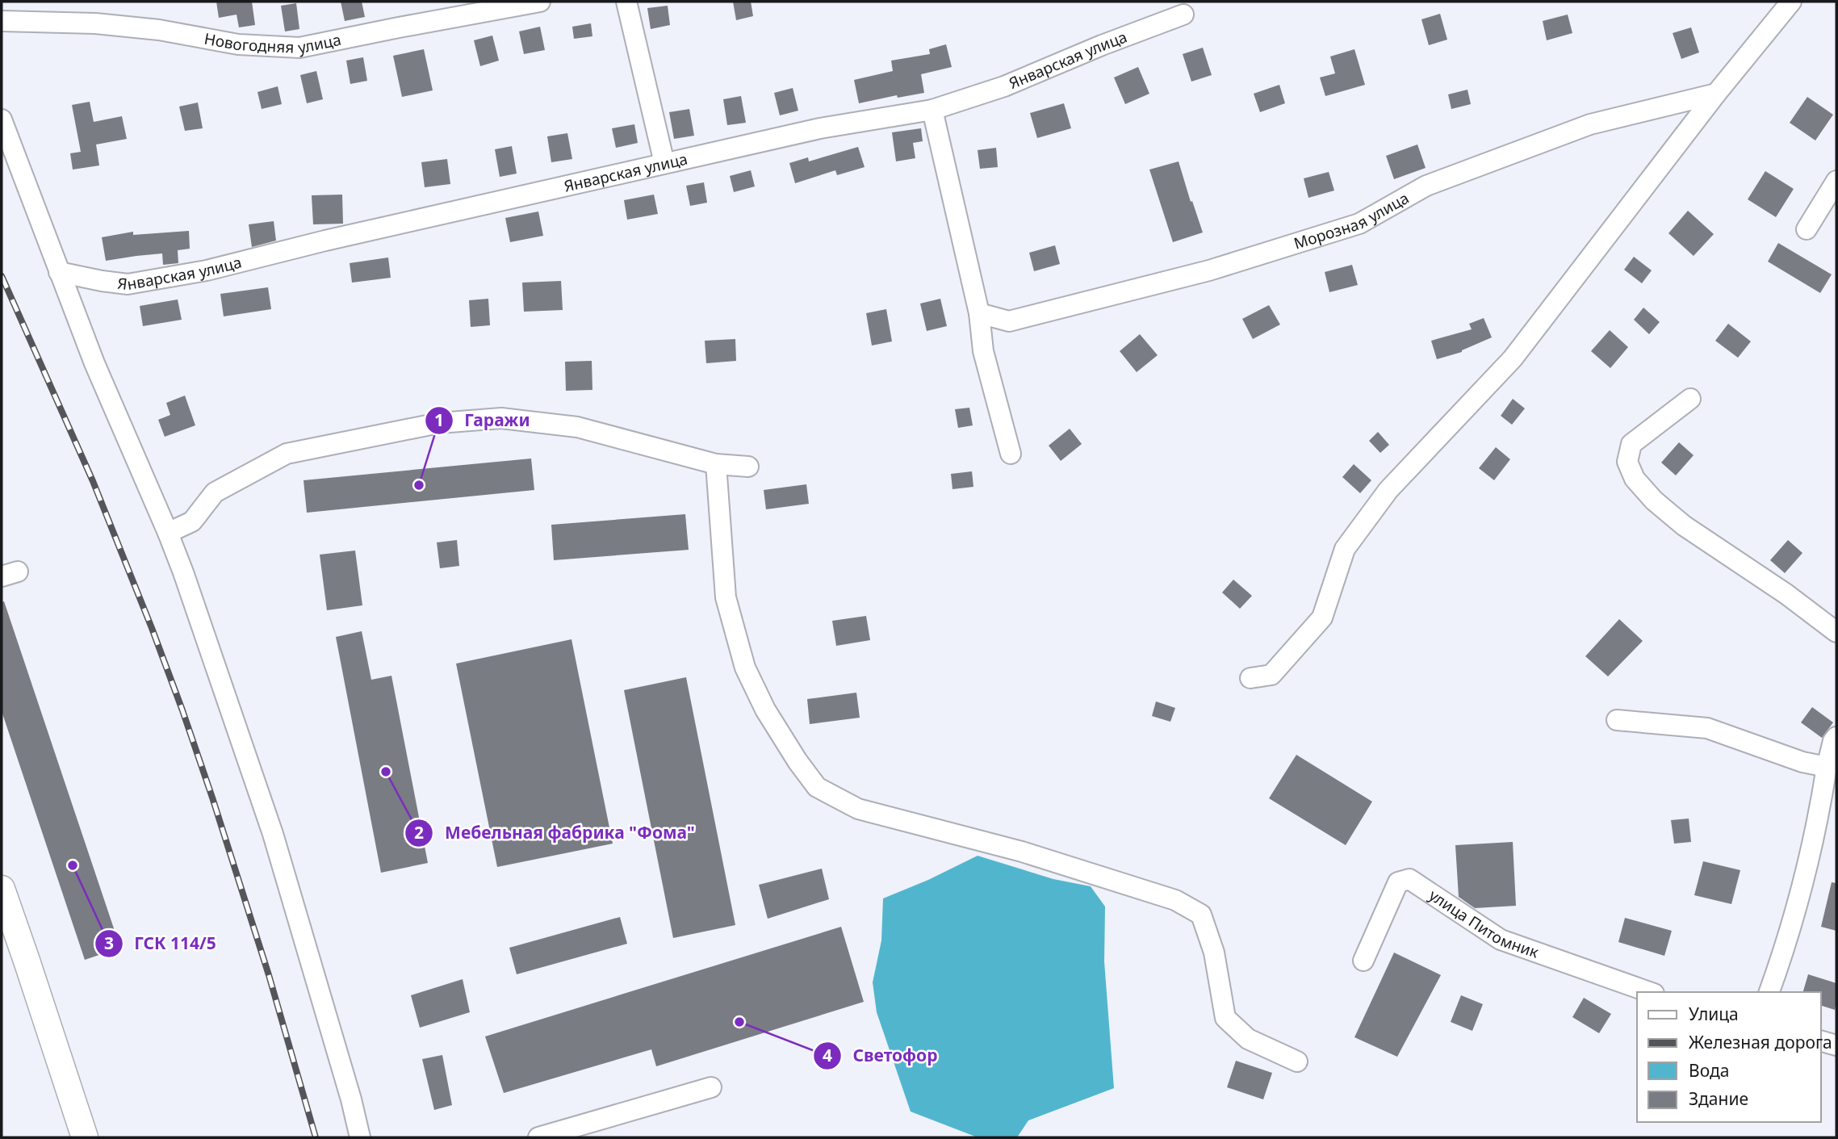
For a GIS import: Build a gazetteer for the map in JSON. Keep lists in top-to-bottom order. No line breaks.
{"streets":{"street":["Новогодняя улица","Январская улица","Морозная улица","улица Питомник"]},"places":["Гаражи","Мебельная фабрика \"Фома\"","ГСК 114/5","Светофор"],"legend":["Улица","Железная дорога","Вода","Здание"]}
